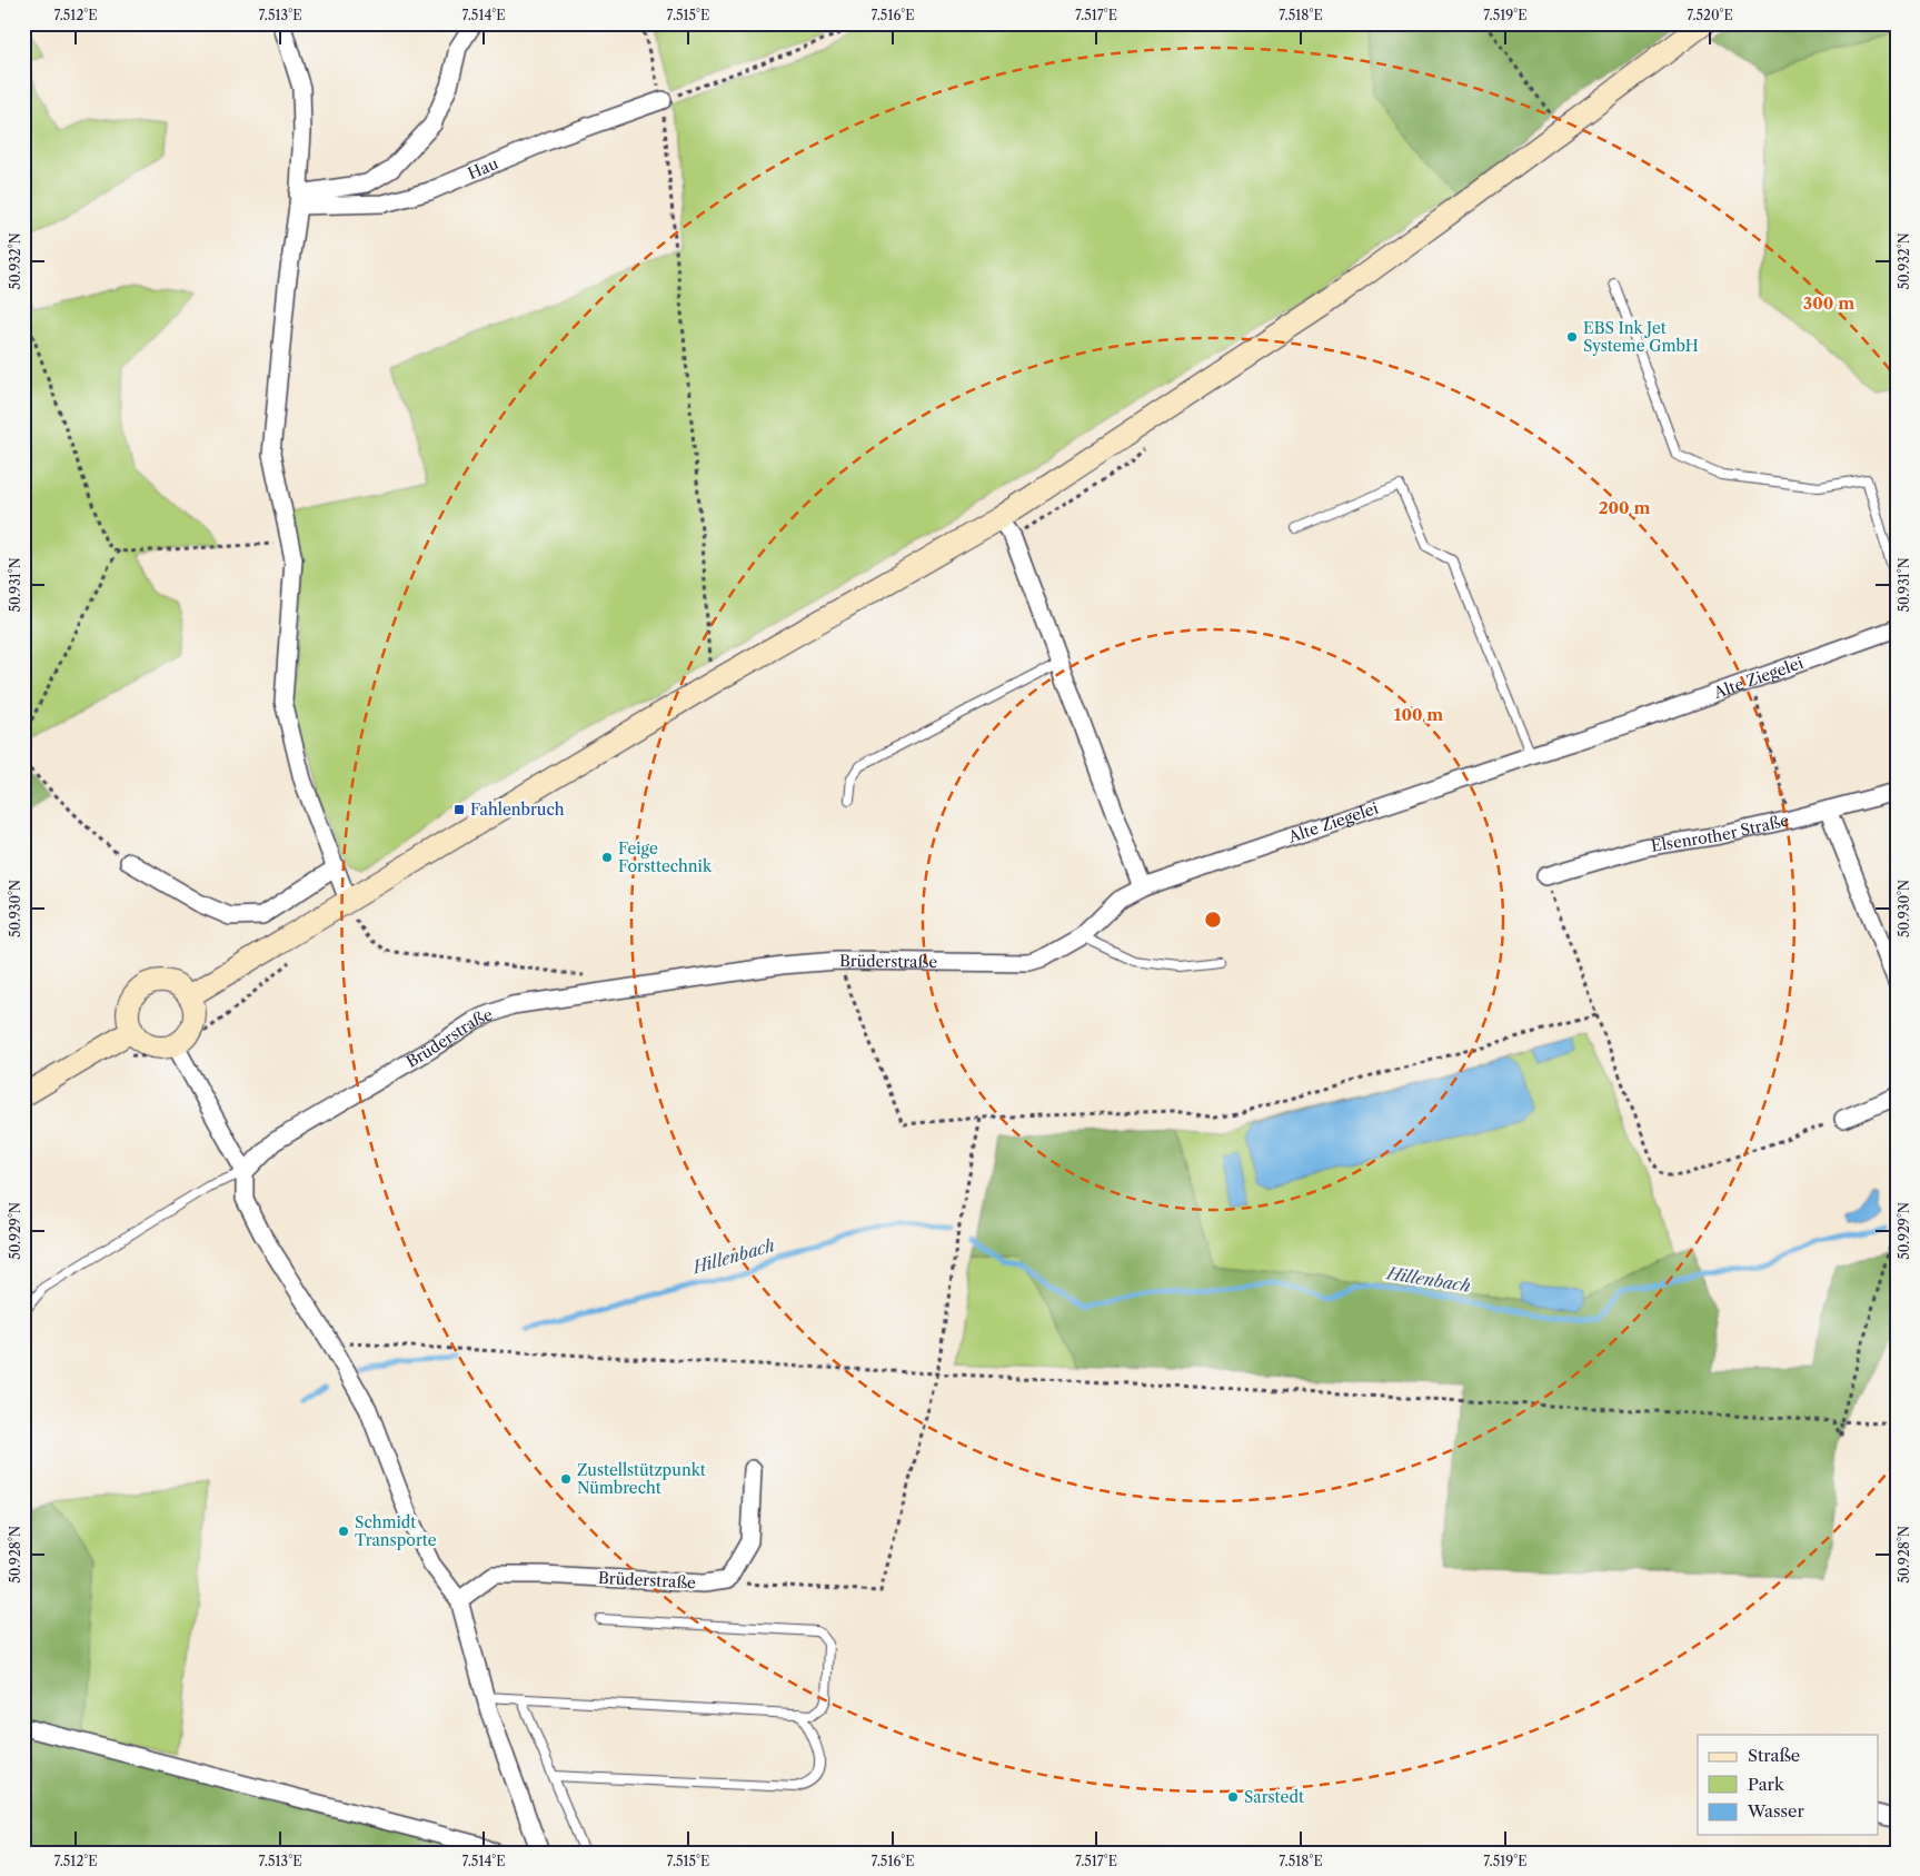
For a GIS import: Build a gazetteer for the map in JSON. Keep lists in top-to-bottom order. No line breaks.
{"streets":{"street":["Hau","Alte Ziegelei","Elsenrother Straße","Brüderstraße"]},"crossings":[["Alte Ziegelei","Brüderstraße"]],"water":["Hillenbach"],"places":{"other":["EBS Ink Jet Systeme GmbH","Feige Forsttechnik","Zustellstützpunkt Nümbrecht","Schmidt Transporte","Sarstedt"],"transit":["Fahlenbruch"]},"legend":["Straße","Park","Wasser"],"coordinates":["7.512°E","7.513°E","7.514°E","7.515°E","7.516°E","7.517°E","7.518°E","7.519°E","7.520°E","50.932°N","50.931°N","50.930°N","50.929°N","50.928°N"],"rings":["300 m","200 m","100 m"]}
